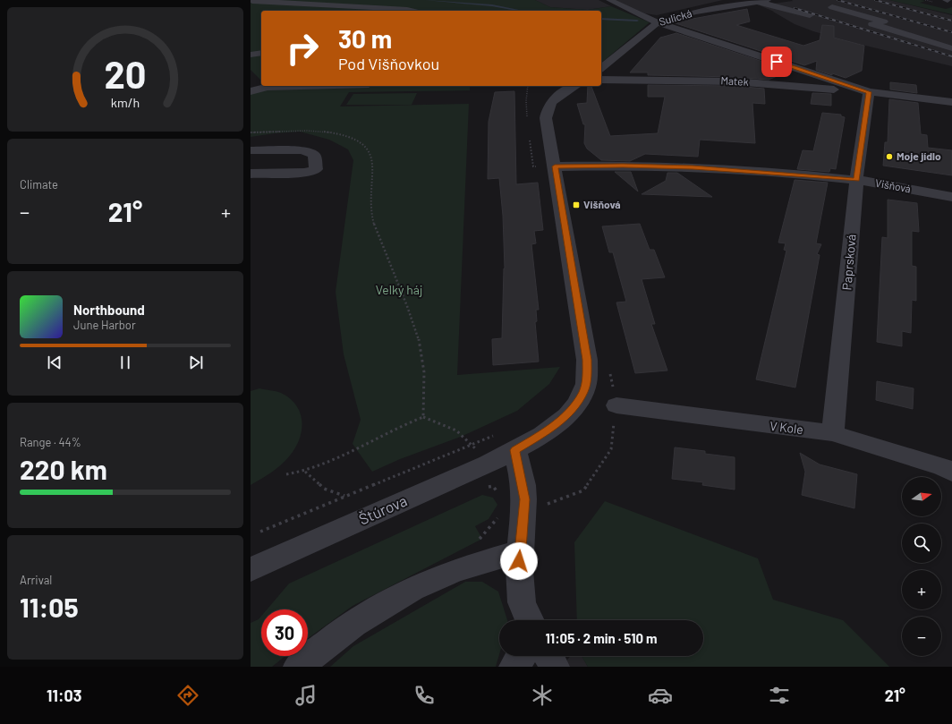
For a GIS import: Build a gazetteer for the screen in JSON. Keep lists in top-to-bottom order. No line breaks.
{"streets":{"street":["Sulická","Matek","Višňová","Paprsková","V Kole","Štúrova"]},"crossings":[["Matek","Paprsková"],["Višňová","Paprsková"],["Višňová","Štúrova"],["Paprsková","V Kole"]],"parks":["Velký háj"],"places":{"other":["Moje jídlo"],"transit":["Višňová"]},"north":"right","page":{"turn":["30 m","Pod Višňovkou"],"tile":["Climate",["Range · 44%","220 km"],["Arrival","11:05"]],"heat":["−","21°","+"],"song":["Northbound","June Harbor"],"map_buttons":["+","−"],"limit":"30","trip":"11:05 · 2 min · 510 m","tabs":["11:03","21°"],"gauge":["20","km/h"]}}
